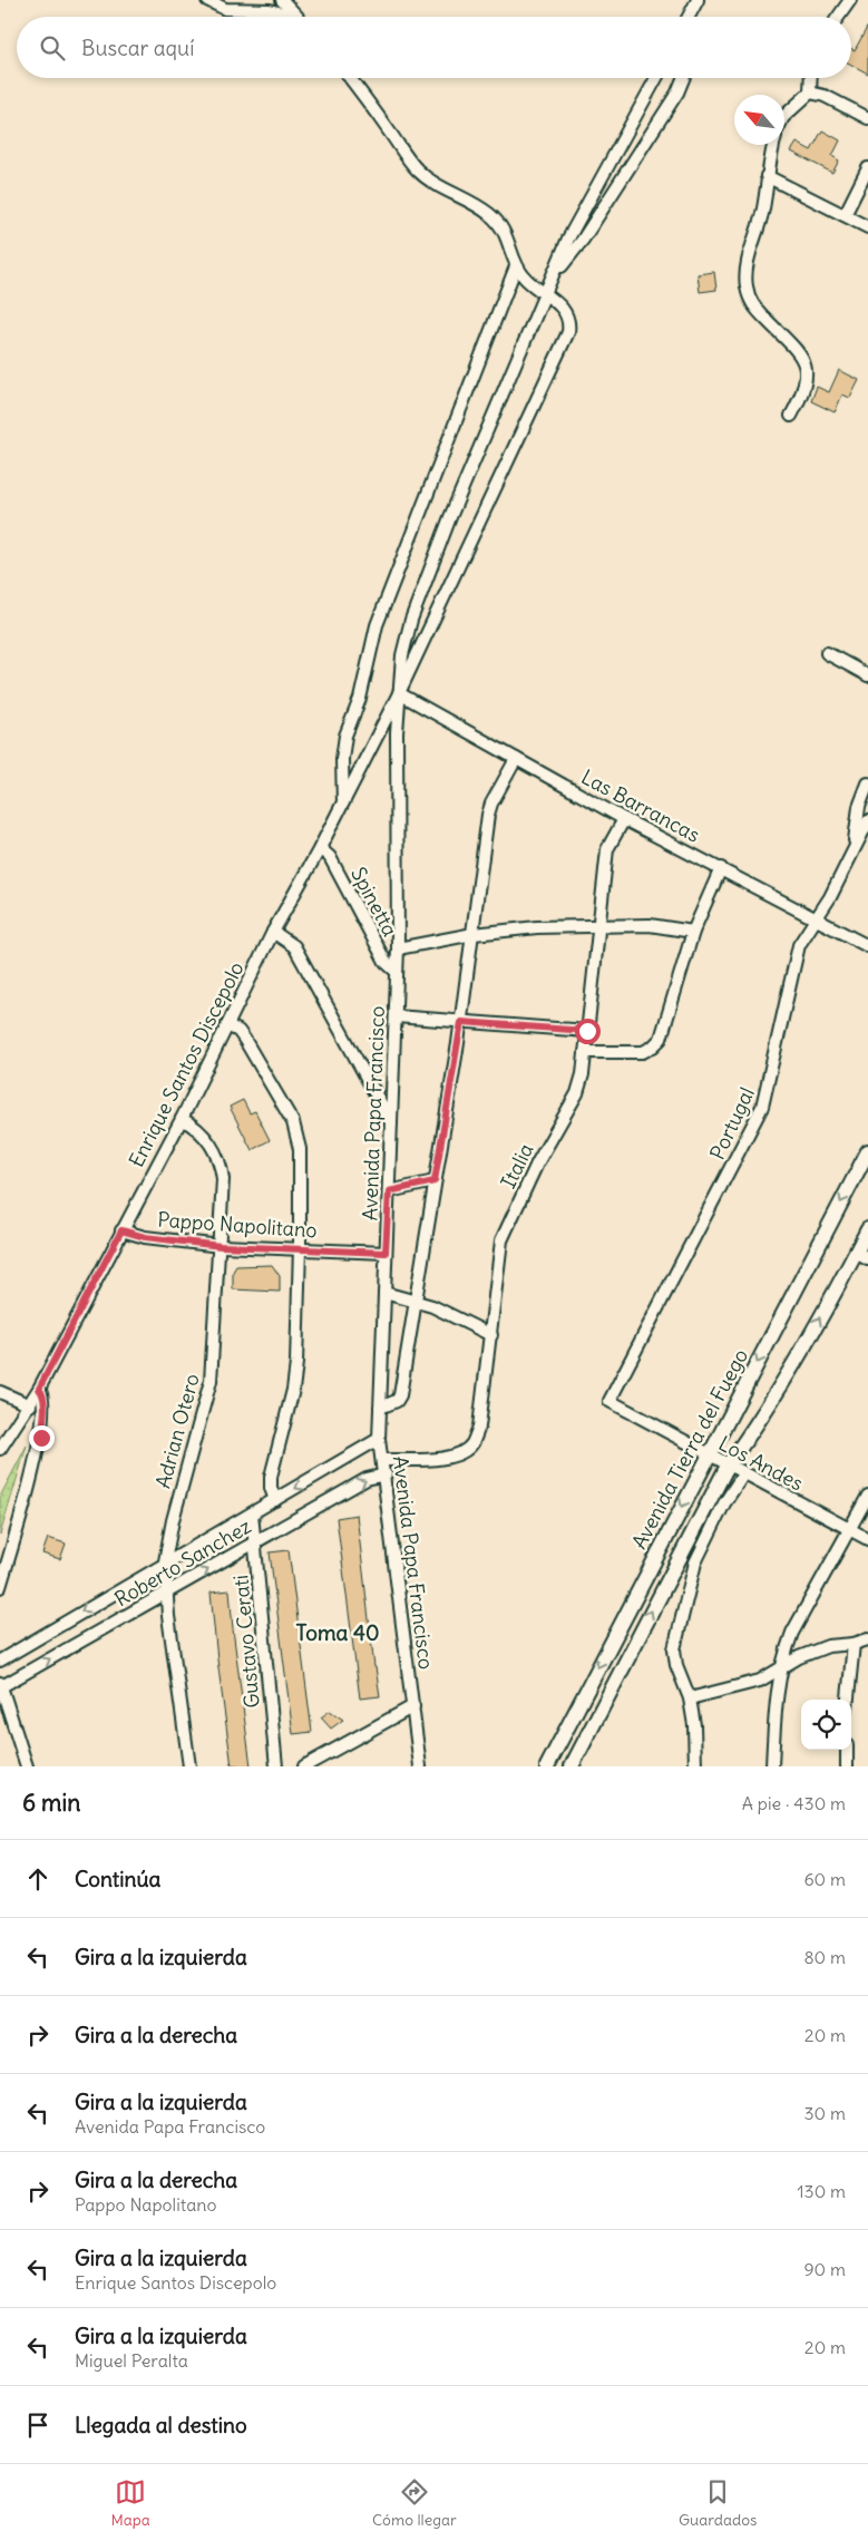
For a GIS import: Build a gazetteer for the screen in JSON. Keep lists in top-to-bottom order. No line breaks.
{"streets":{"street":["Las Barrancas","Spinetta","Enrique Santos Discepolo","Avenida Papa Francisco","Portugal","Italia","Pappo Napolitano","Adrian Otero","Avenida Tierra del Fuego","Los Andes","Roberto Sanchez","Gustavo Cerati"]},"crossings":[["Las Barrancas","Enrique Santos Discepolo"],["Las Barrancas","Avenida Papa Francisco"],["Las Barrancas","Portugal"],["Las Barrancas","Italia"],["Spinetta","Enrique Santos Discepolo"],["Spinetta","Avenida Papa Francisco"],["Enrique Santos Discepolo","Avenida Papa Francisco"],["Enrique Santos Discepolo","Pappo Napolitano"],["Enrique Santos Discepolo","Adrian Otero"],["Avenida Papa Francisco","Italia"],["Avenida Papa Francisco","Pappo Napolitano"],["Avenida Papa Francisco","Roberto Sanchez"],["Portugal","Los Andes"],["Pappo Napolitano","Adrian Otero"],["Adrian Otero","Roberto Sanchez"],["Avenida Tierra del Fuego","Los Andes"],["Roberto Sanchez","Gustavo Cerati"]],"districts":["Toma 40"],"north":"top left","page":{"search":"Buscar aquí","heading":["6 min","A pie · 430 m"],"list":[["Continúa","60 m"],["Gira a la izquierda","80 m"],["Gira a la derecha","20 m"],["Gira a la izquierda","Avenida Papa Francisco","30 m"],["Gira a la derecha","Pappo Napolitano","130 m"],["Gira a la izquierda","Enrique Santos Discepolo","90 m"],["Gira a la izquierda","Miguel Peralta","20 m"],"Llegada al destino"],"nav":["Mapa","Cómo llegar","Guardados"]}}
